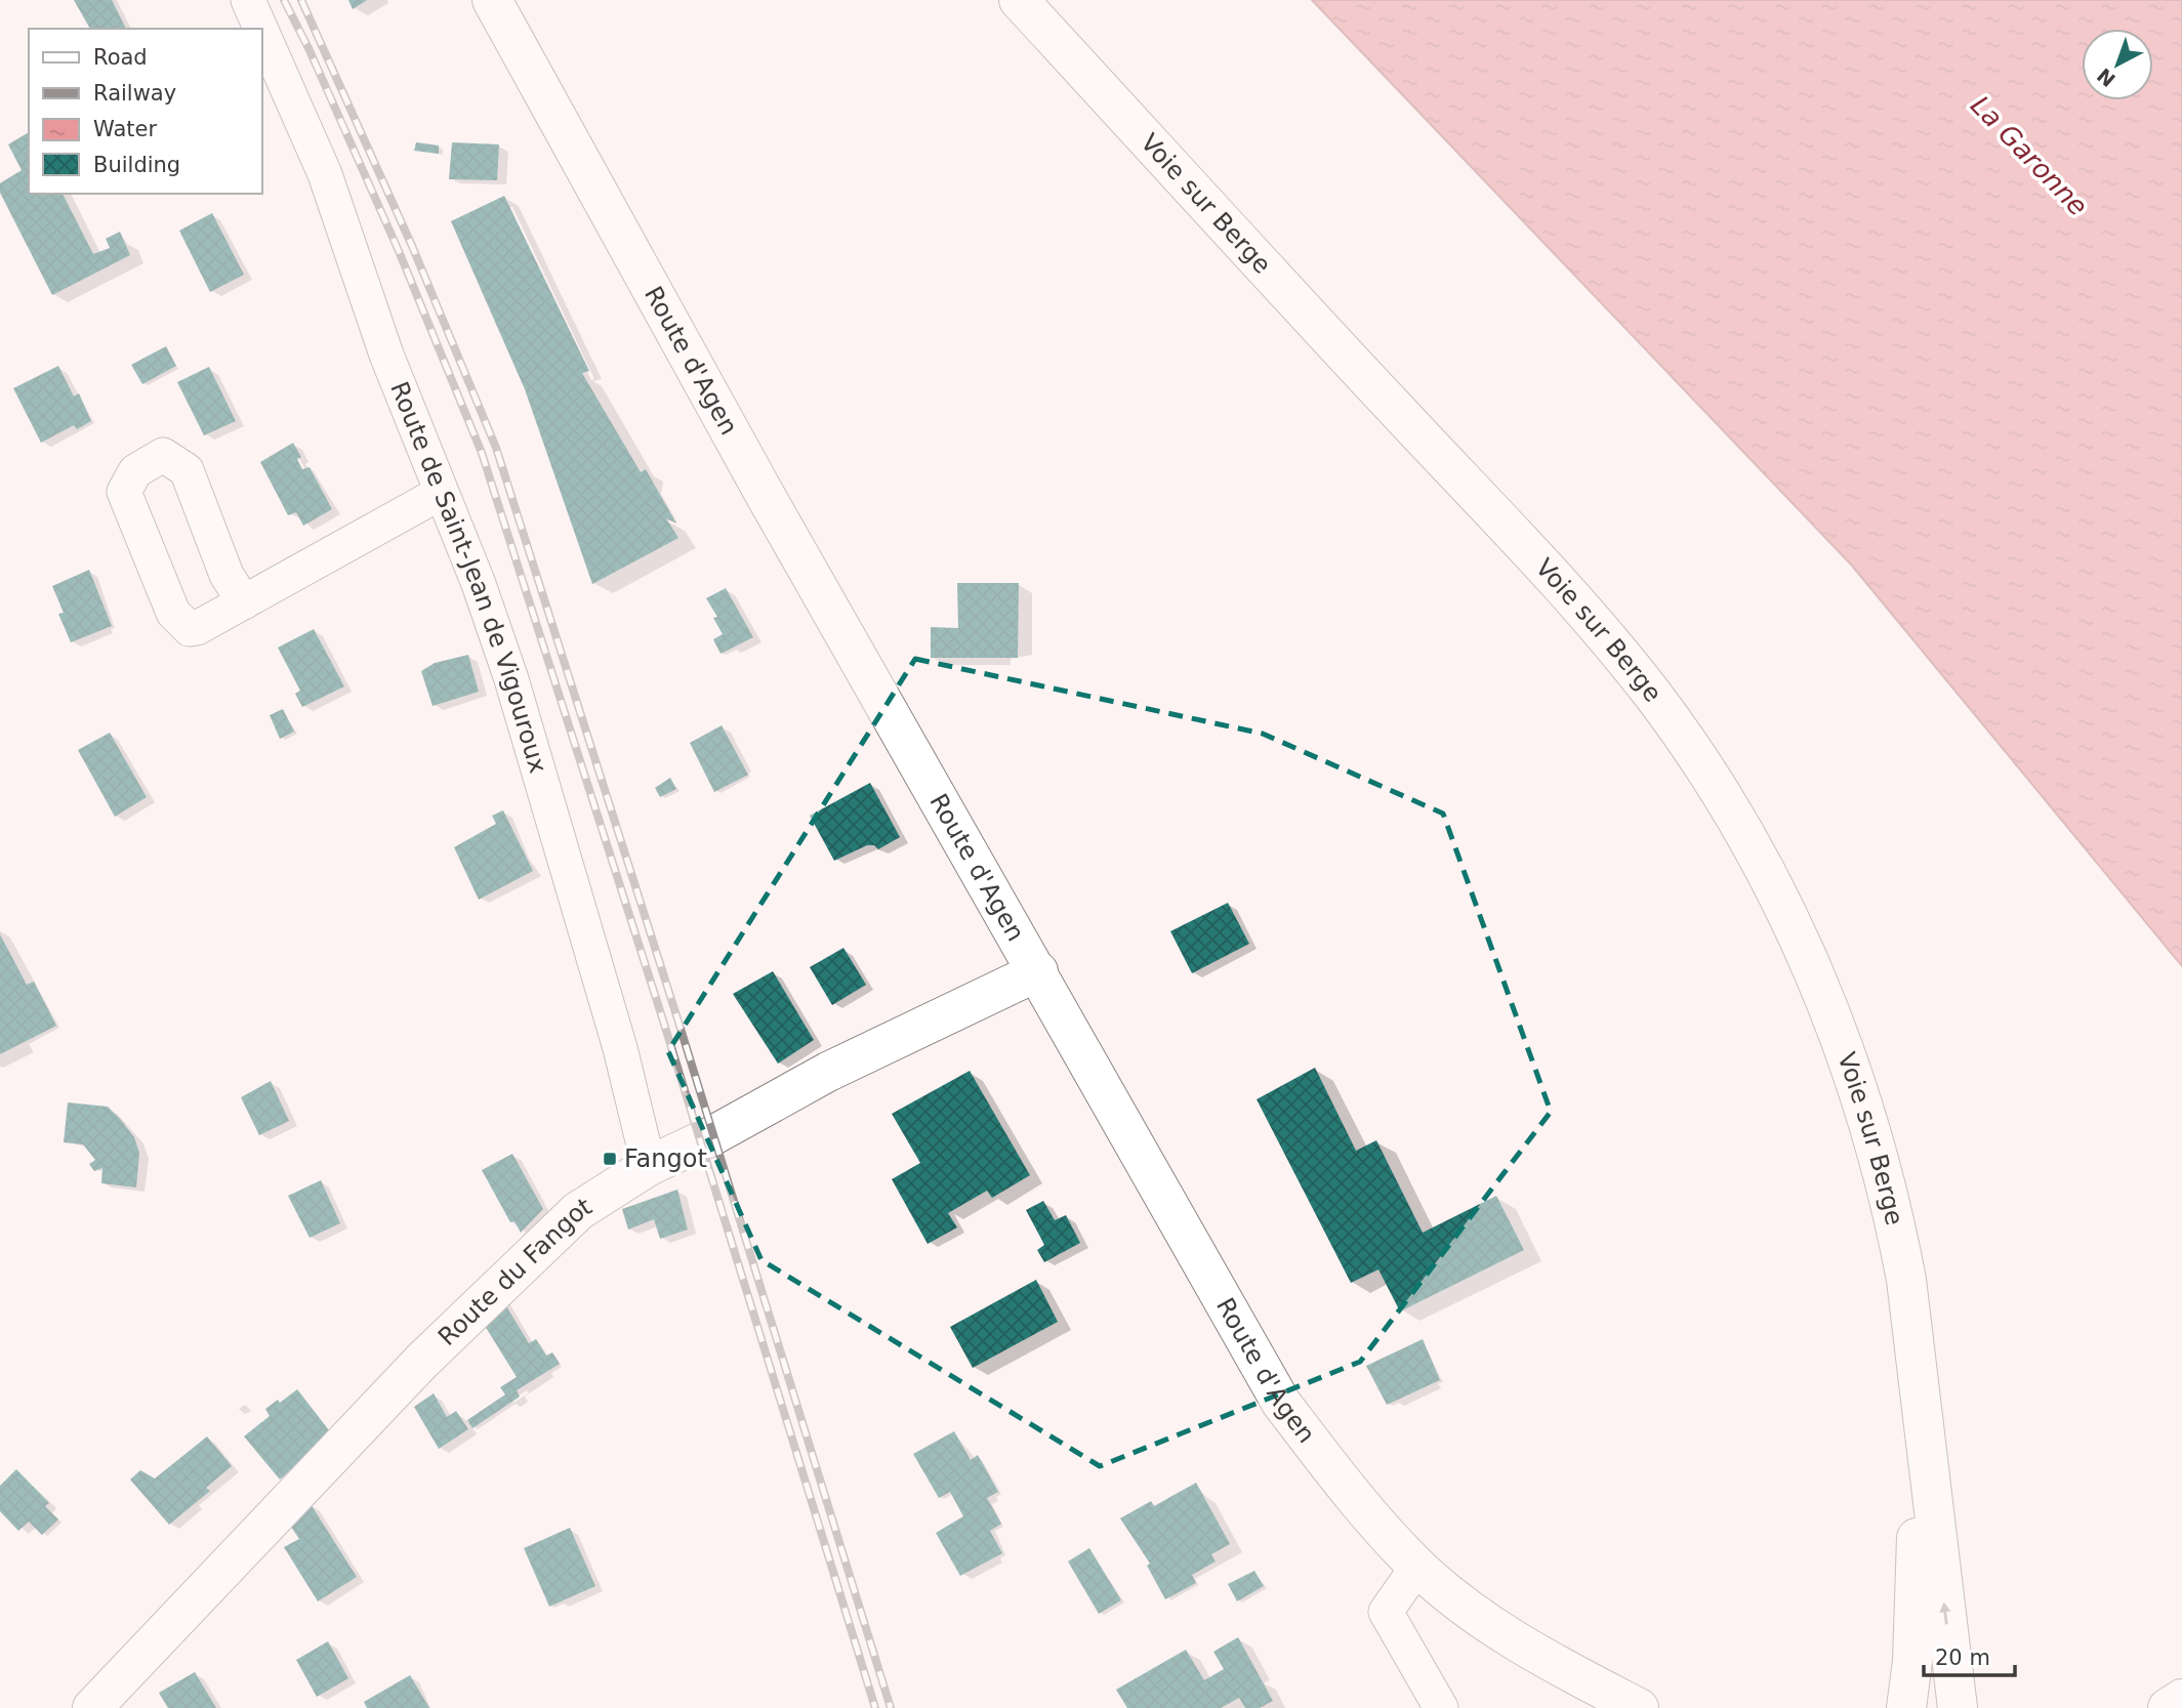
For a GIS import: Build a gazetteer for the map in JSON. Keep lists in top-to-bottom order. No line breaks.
{"streets":{"main road":["Voie sur Berge","Route d'Agen","Route du Fangot"],"street":["Route de Saint-Jean de Vigouroux"]},"crossings":[["Route d'Agen","Route du Fangot"],["Route de Saint-Jean de Vigouroux","Route du Fangot"]],"water":["La Garonne"],"places":{"transit":["Fangot"]},"legend":["Road","Railway","Water","Building"],"scale_bar":"20 m","north":"bottom left"}
